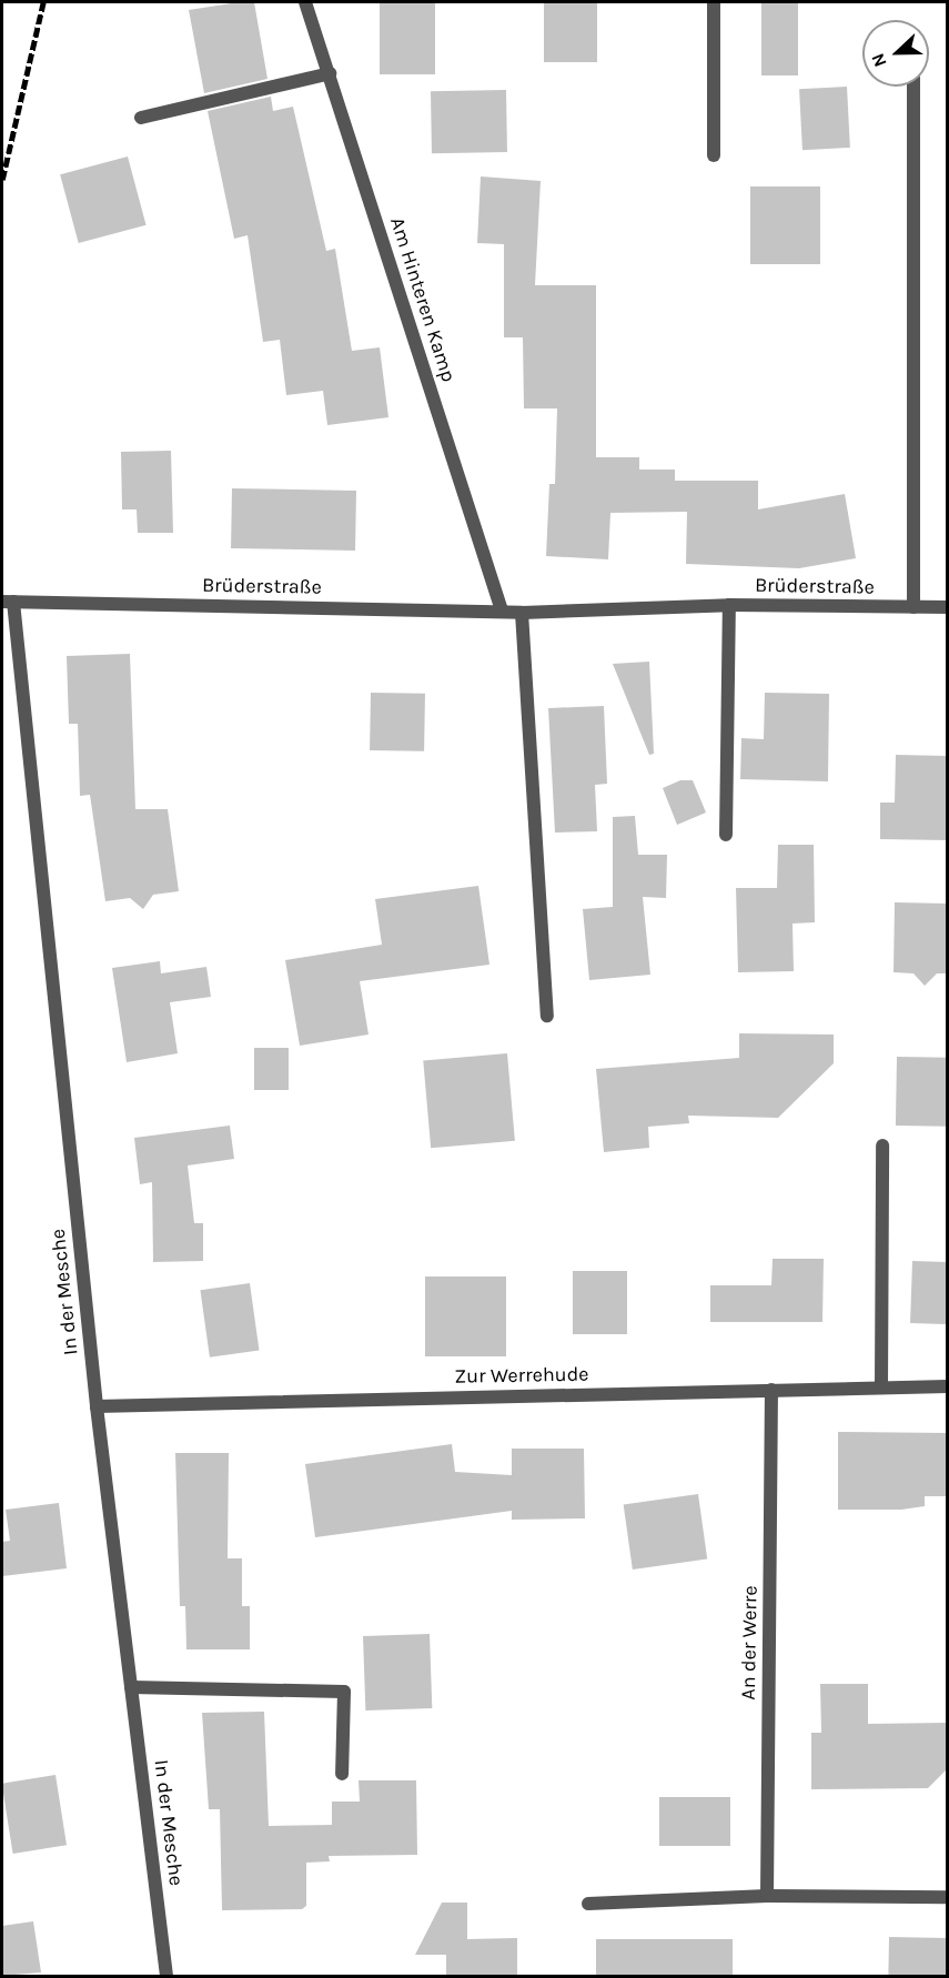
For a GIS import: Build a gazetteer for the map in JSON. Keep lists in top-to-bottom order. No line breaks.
{"streets":{"street":["Am Hinteren Kamp","Brüderstraße","In der Mesche","Zur Werrehude","An der Werre"]},"crossings":[["Am Hinteren Kamp","Brüderstraße"],["Brüderstraße","In der Mesche"],["In der Mesche","Zur Werrehude"],["Zur Werrehude","An der Werre"]],"north":"left"}
